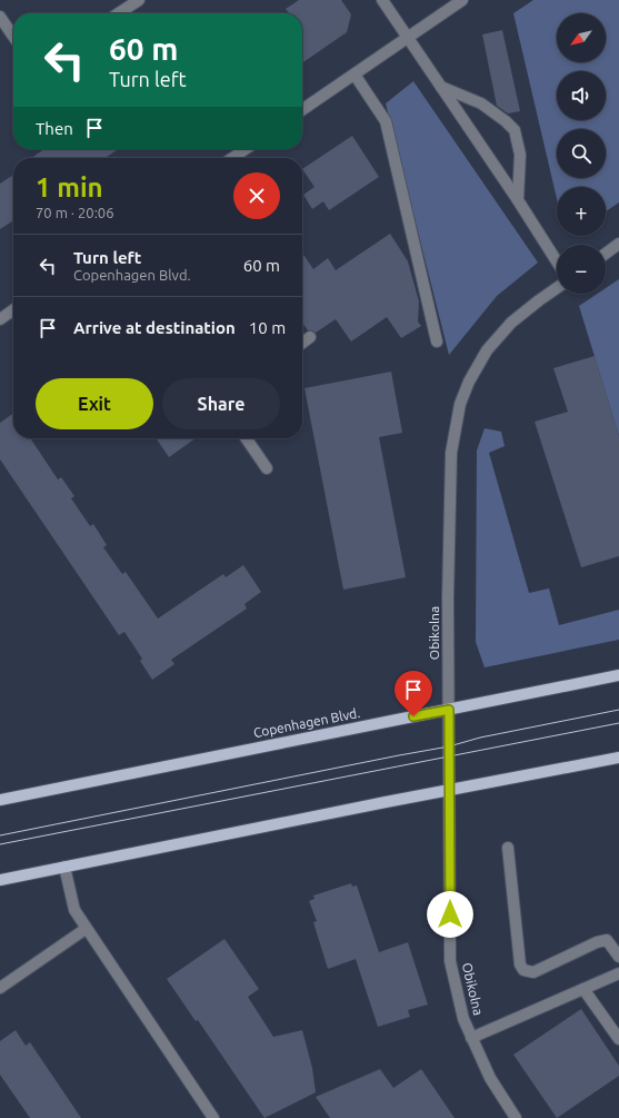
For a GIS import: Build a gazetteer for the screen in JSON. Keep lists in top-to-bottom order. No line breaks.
{"streets":{"main road":["Copenhagen Blvd."],"street":["Obikolna"]},"crossings":[["Obikolna","Copenhagen Blvd."]],"north":"bottom left","page":{"map_buttons":["+","−"],"turn":["60 m","Turn left"],"then":"Then","heading":["1 min","70 m · 20:06"],"list":[{"name":"Turn left","note":"Copenhagen Blvd.","value":"60 m"},{"name":"Arrive at destination","value":"10 m"}],"buttons":["Exit","Share"]}}
